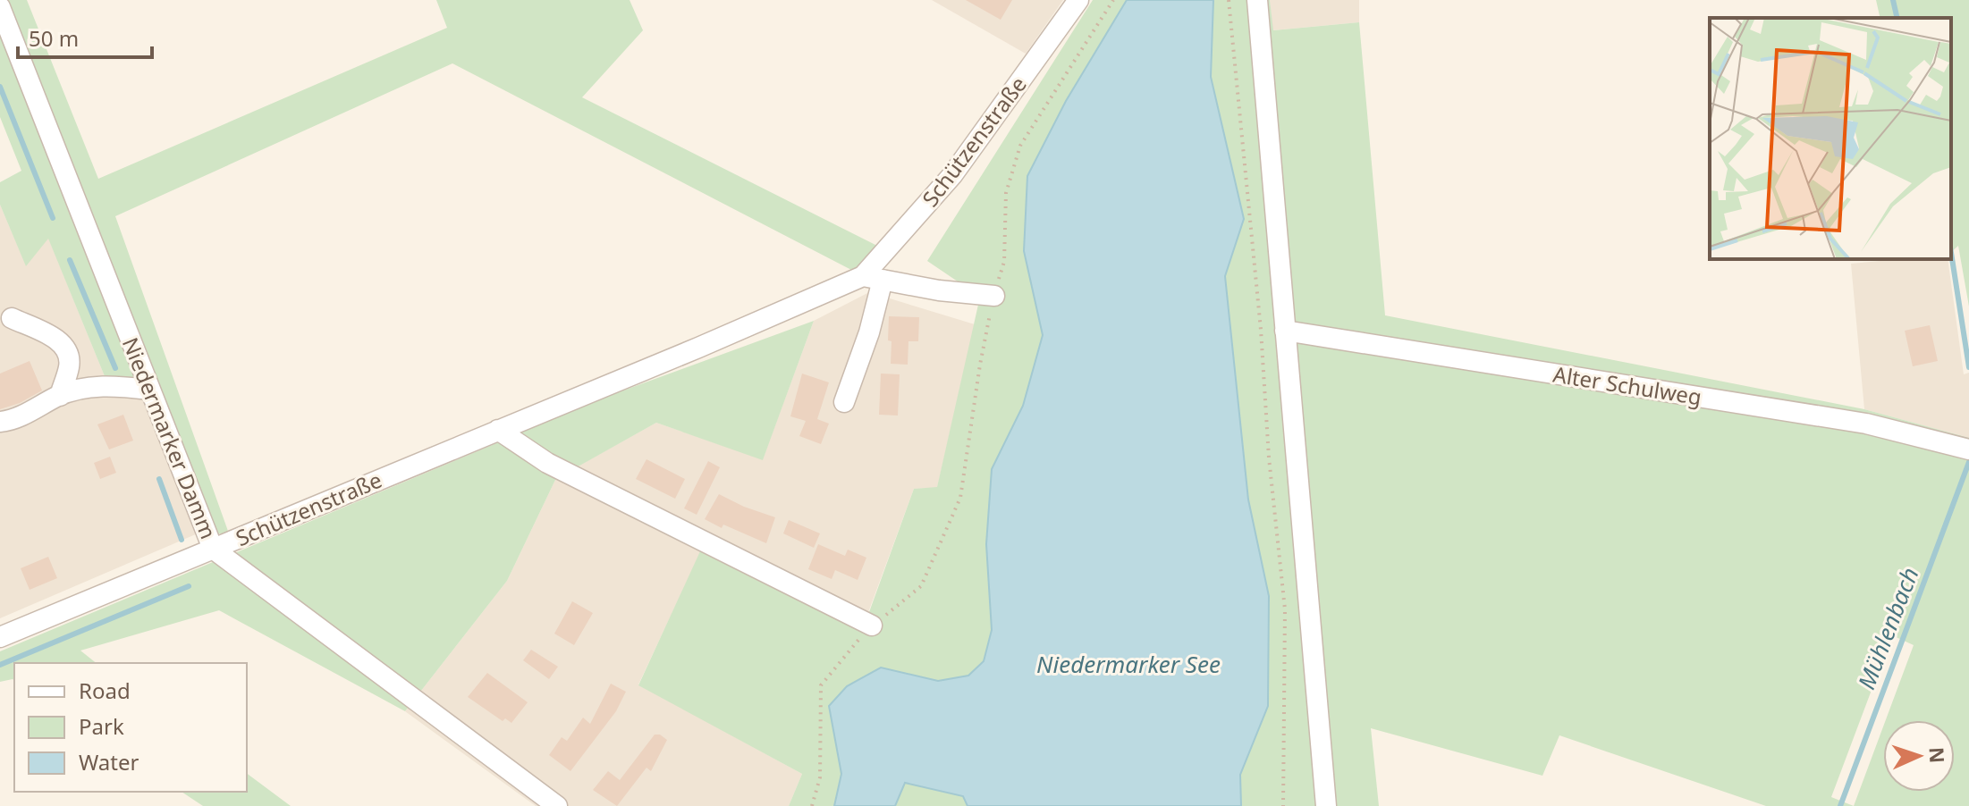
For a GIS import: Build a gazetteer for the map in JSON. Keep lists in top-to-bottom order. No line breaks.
{"streets":{"street":["Schützenstraße","Alter Schulweg","Niedermarker Damm"]},"crossings":[["Schützenstraße","Niedermarker Damm"]],"water":["Mühlenbach","Niedermarker See"],"legend":["Road","Park","Water"],"scale_bar":"50 m","north":"right"}
